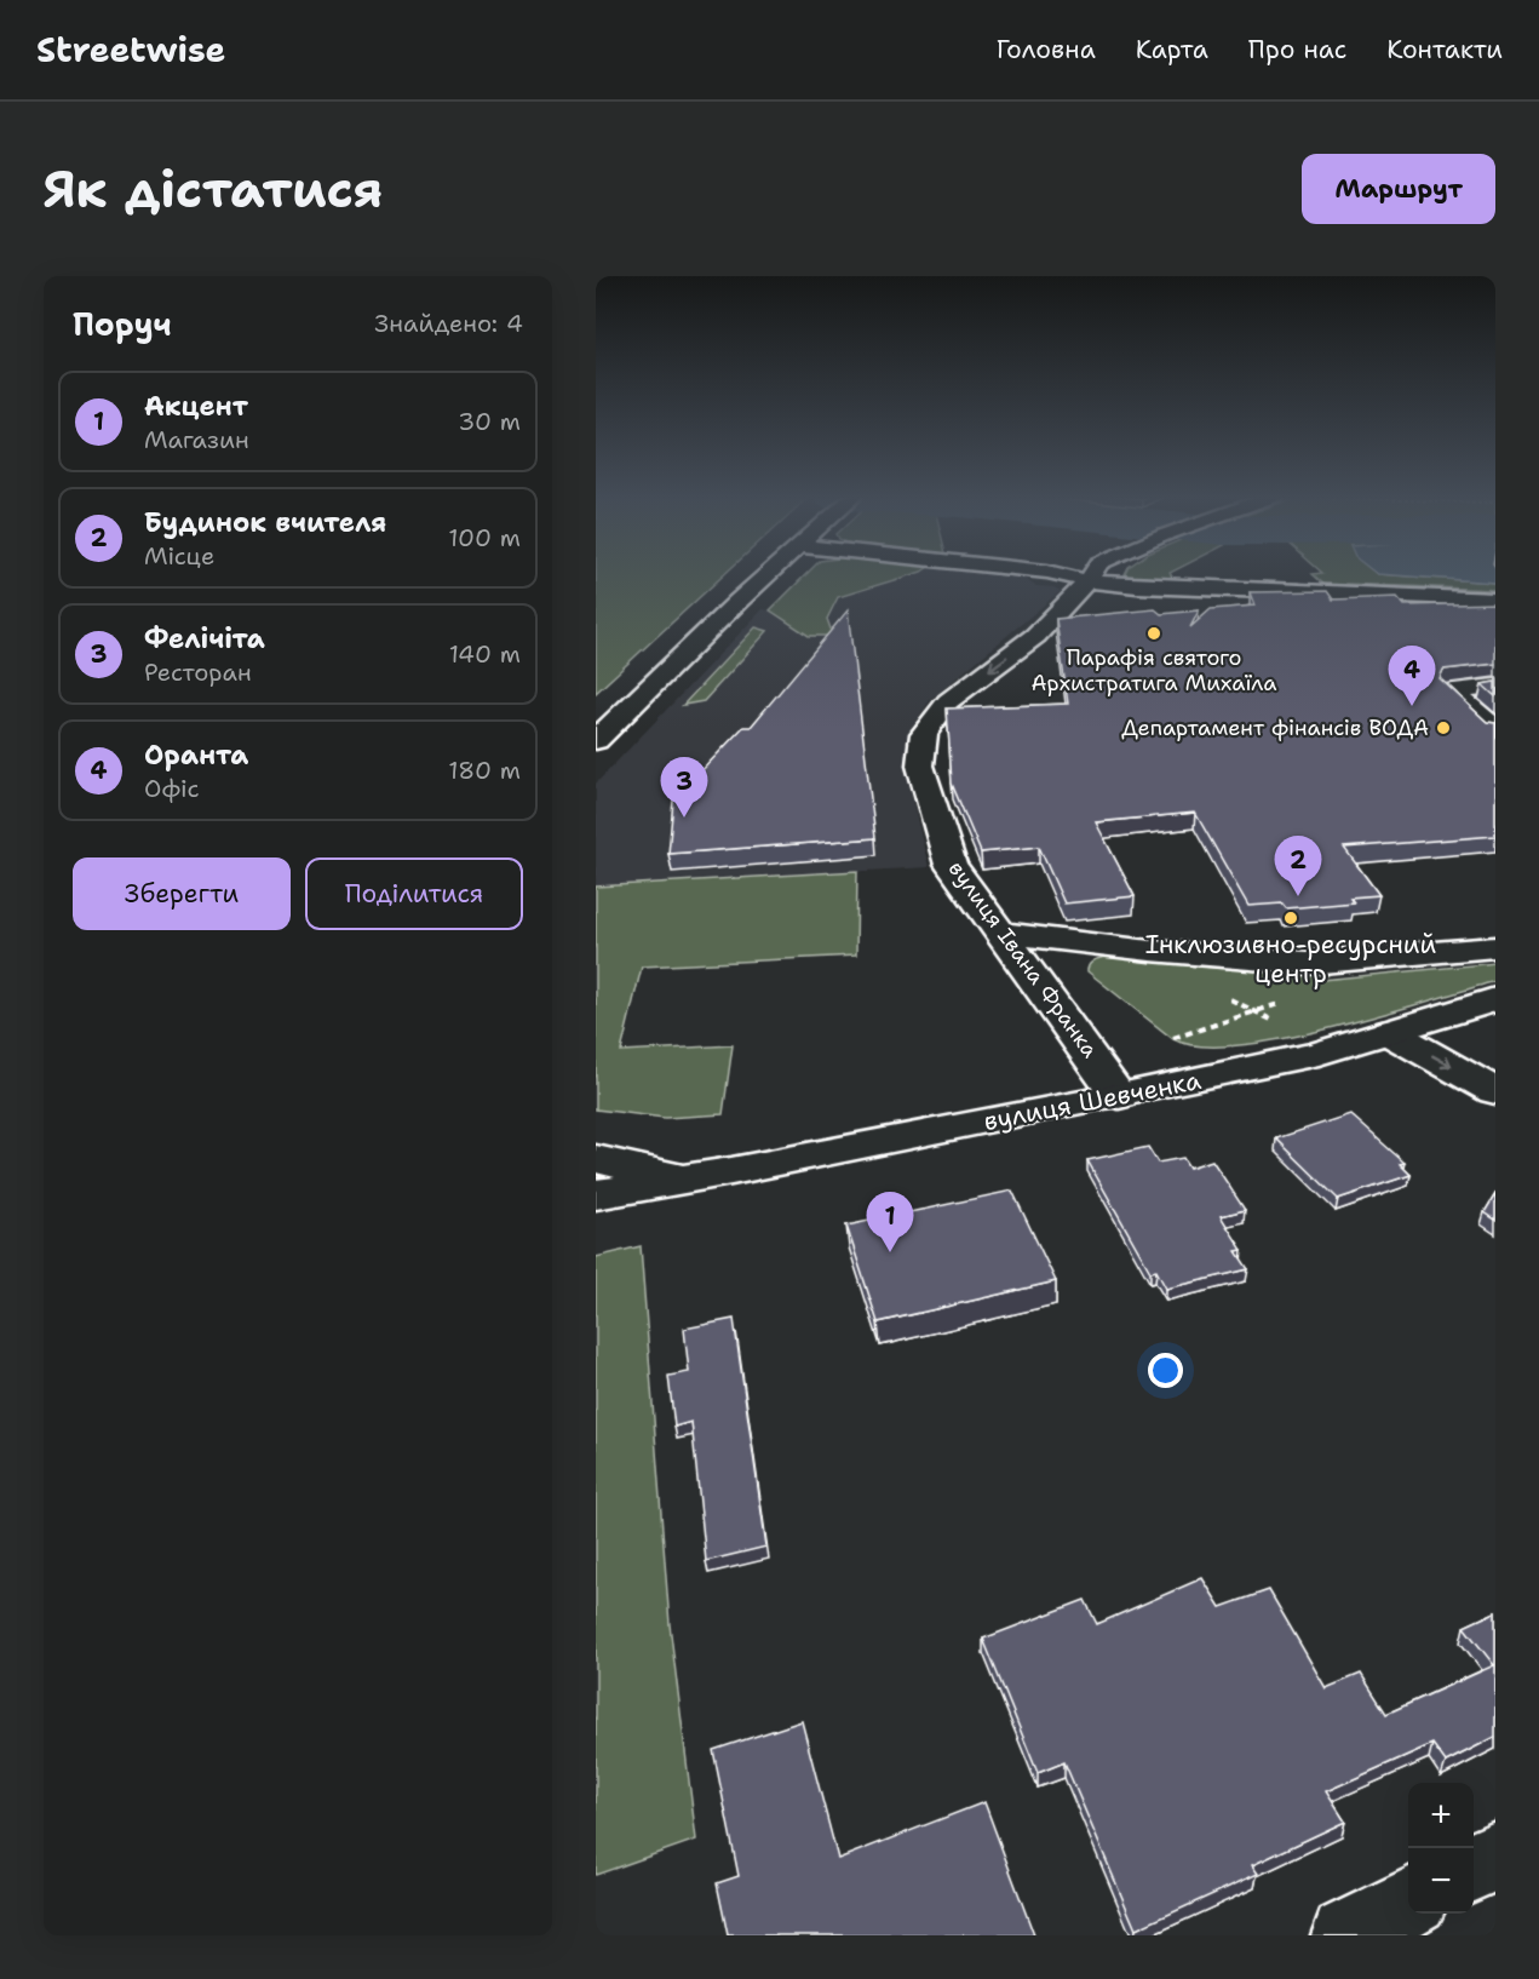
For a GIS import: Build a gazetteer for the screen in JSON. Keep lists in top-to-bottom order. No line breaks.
{"streets":{"street":["вулиця Івана Франка","вулиця Шевченка"]},"crossings":[["вулиця Івана Франка","вулиця Шевченка"]],"one_way":["вулиця Івана Франка"],"places":["Парафія святого Архистратига Михаїла","Департамент фінансів ВОДА","Інклюзивно-ресурсний центр"],"page":{"header":"Streetwise","nav":["Головна","Карта","Про нас","Контакти"],"buttons":["Маршрут",["Зберегти","Поділитися"]],"title":"Як дістатися","heading":["Поруч","Знайдено: 4"],"list":[{"mark":"1","name":"Акцент","note":"Магазин","value":"30 m"},{"mark":"2","name":"Будинок вчителя","note":"Місце","value":"100 m"},{"mark":"3","name":"Фелічіта","note":"Ресторан","value":"140 m"},{"mark":"4","name":"Оранта","note":"Офіс","value":"180 m"}],"pins":["4","3","2","1"],"map_buttons":["+","−"]}}
